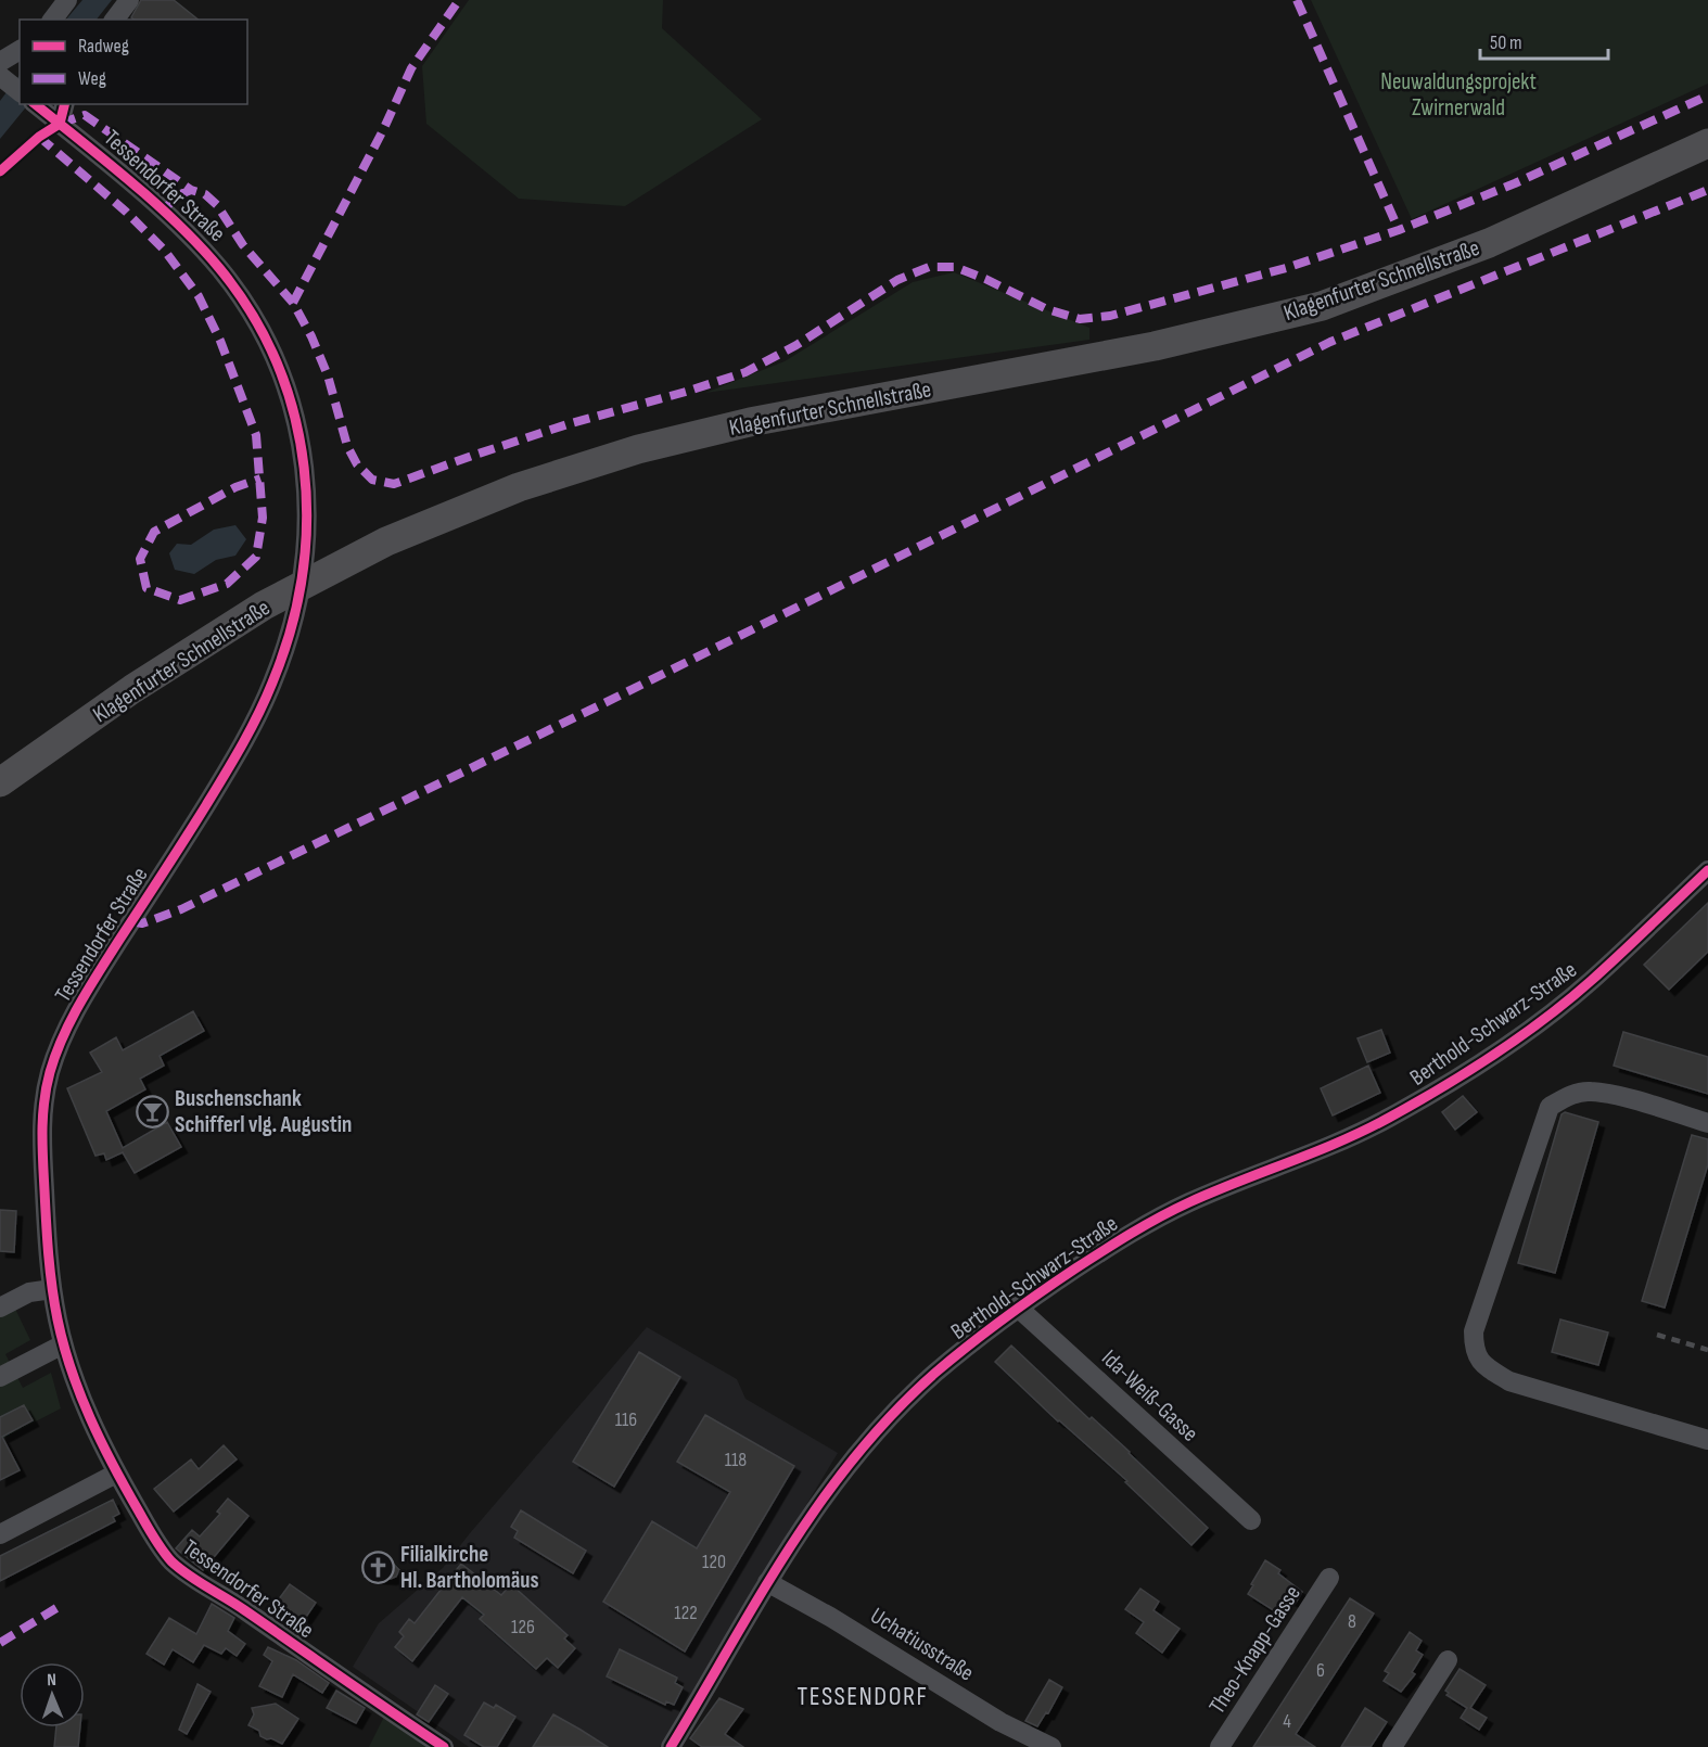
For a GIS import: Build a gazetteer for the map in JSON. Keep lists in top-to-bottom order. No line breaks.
{"streets":{"highway":["Klagenfurter Schnellstraße"],"street":["Tessendorfer Straße","Berthold-Schwarz-Straße","Ida-Weiß-Gasse","Uchatiusstraße","Theo-Knapp-Gasse"]},"crossings":[["Berthold-Schwarz-Straße","Ida-Weiß-Gasse"],["Berthold-Schwarz-Straße","Uchatiusstraße"]],"districts":["TESSENDORF"],"parks":["Neuwaldungsprojekt Zwirnerwald"],"places":{"bar":["Buschenschank Schifferl vlg. Augustin"],"church":["Filialkirche Hl. Bartholomäus"]},"house_numbers":["116","118","120","122","8","126","6","4"],"legend":["Radweg","Weg"],"scale_bar":"50 m","north":"top"}
